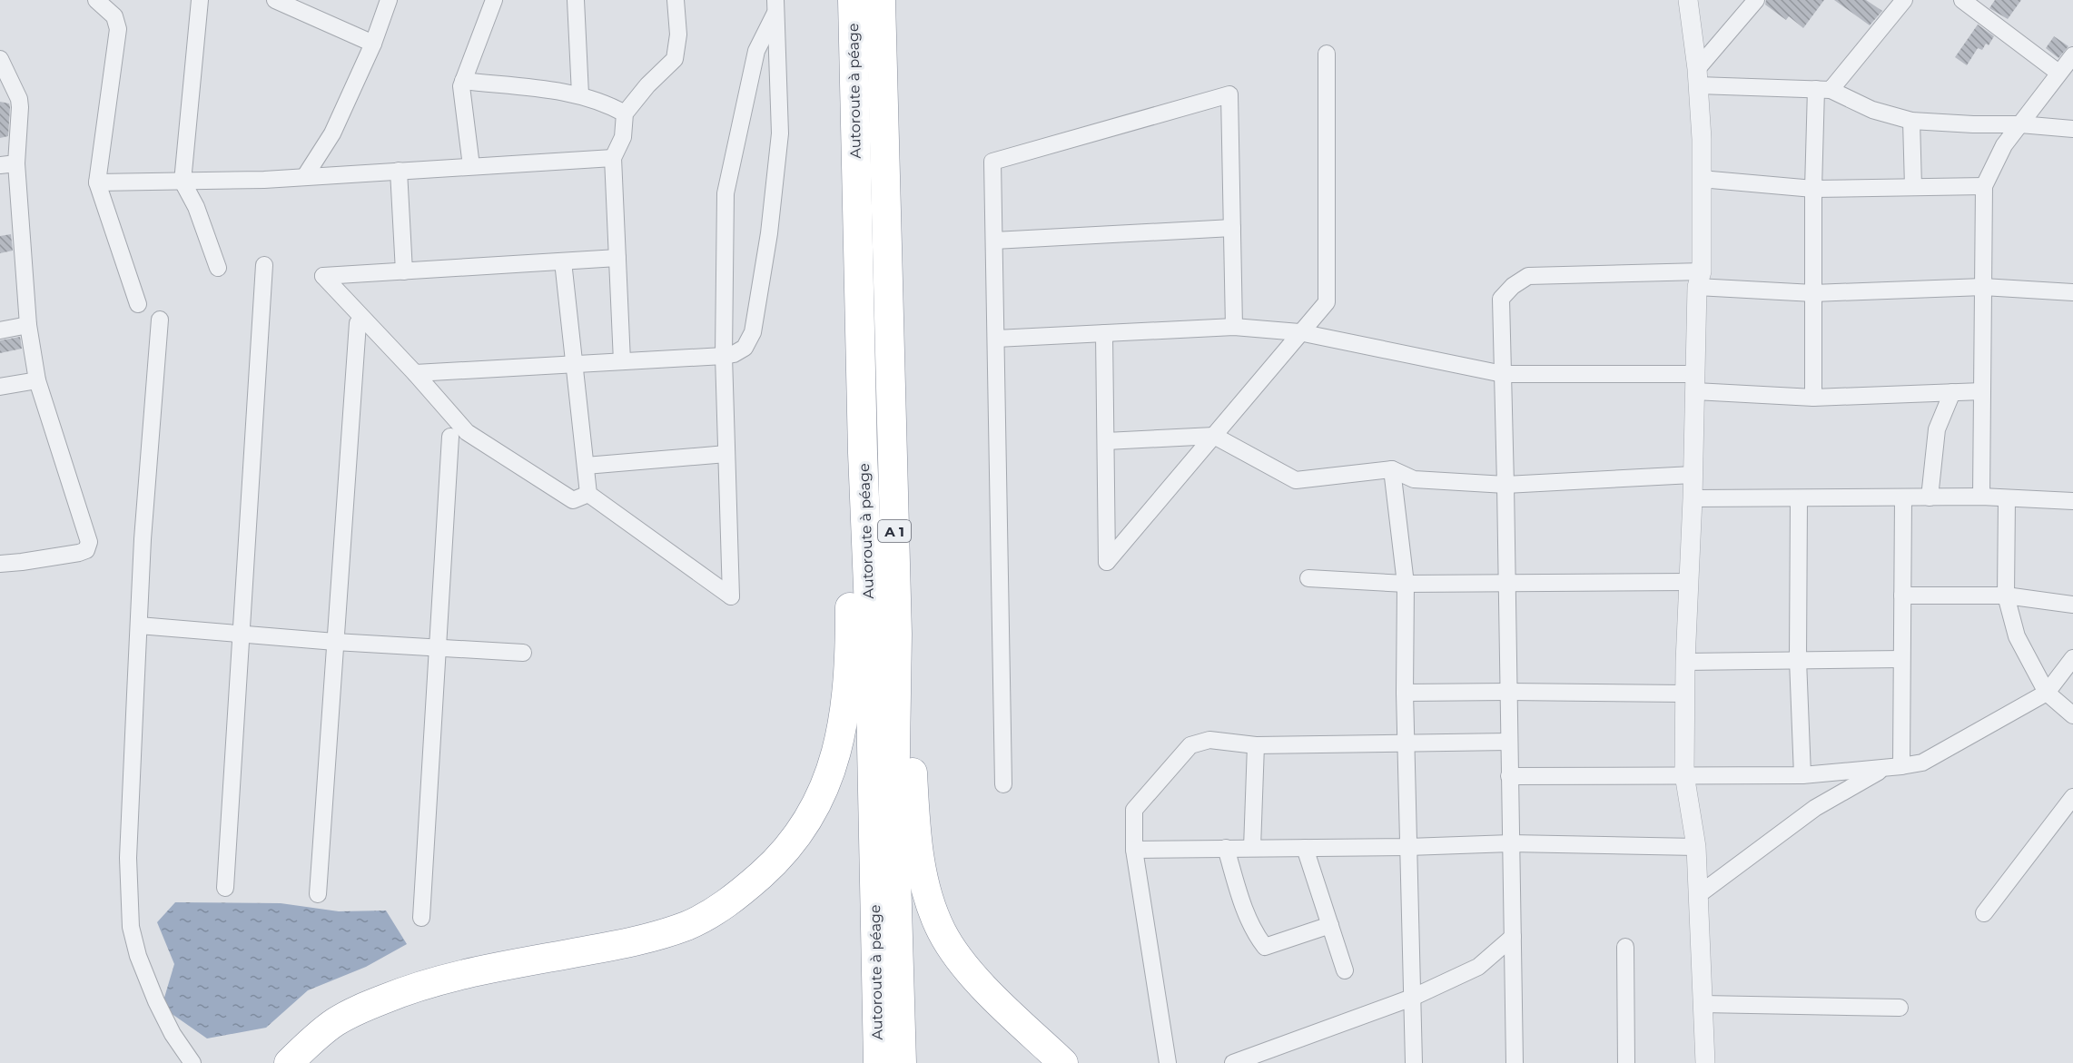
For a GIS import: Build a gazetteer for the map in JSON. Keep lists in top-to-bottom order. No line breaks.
{"streets":{"highway":["Autoroute à péage","A 1"]}}
